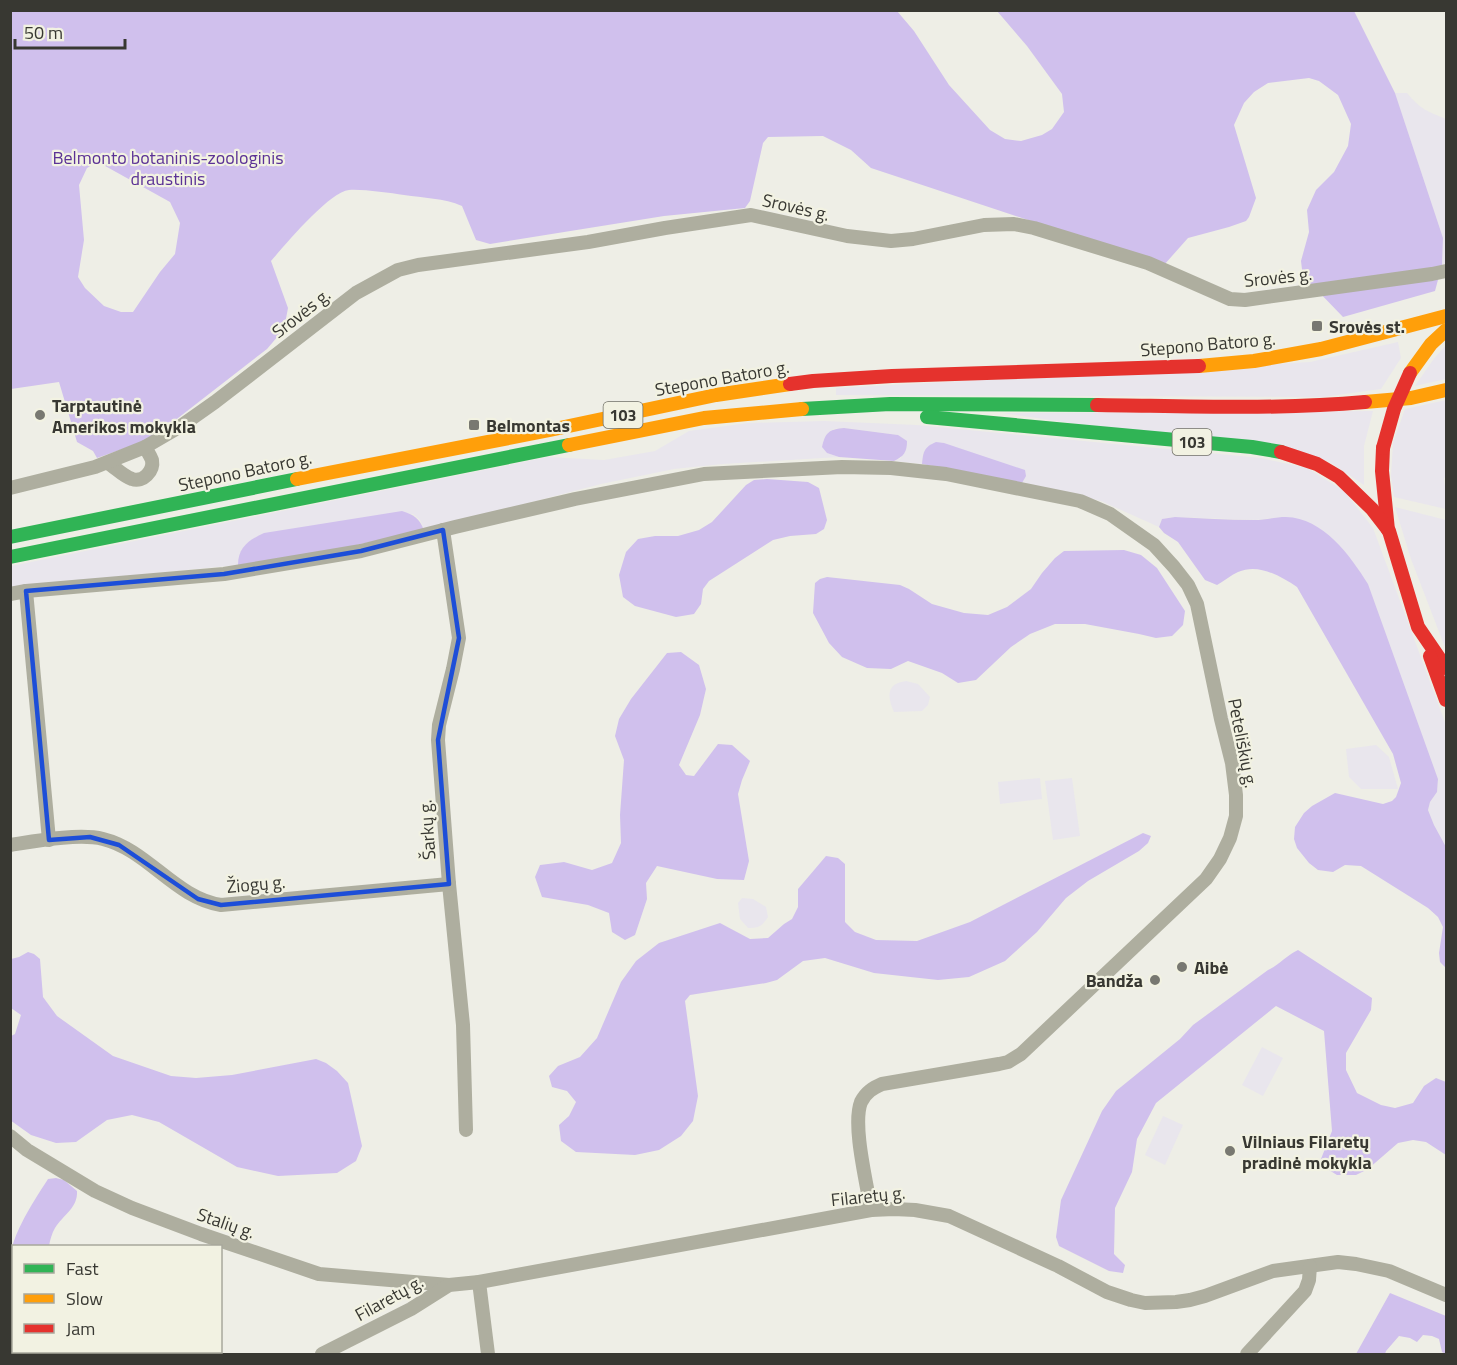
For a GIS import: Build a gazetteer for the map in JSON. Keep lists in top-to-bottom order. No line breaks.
{"streets":{"main road":["Stepono Batoro g.","103"],"street":["Srovės g.","Peteliškių g.","Šarkų g.","Žiogų g.","Filaretų g.","Stalių g."]},"crossings":[["Stepono Batoro g.","103"],["Peteliškių g.","Šarkų g."],["Peteliškių g.","Filaretų g."],["Šarkų g.","Žiogų g."],["Filaretų g.","Stalių g."]],"parks":["Belmonto botaninis-zoologinis draustinis"],"places":{"transit":["Srovės st.","Belmontas"],"other":["Tarptautinė Amerikos mokykla","Aibė","Bandža","Vilniaus Filaretų pradinė mokykla"]},"legend":["Fast","Slow","Jam"],"scale_bar":"50 m"}
